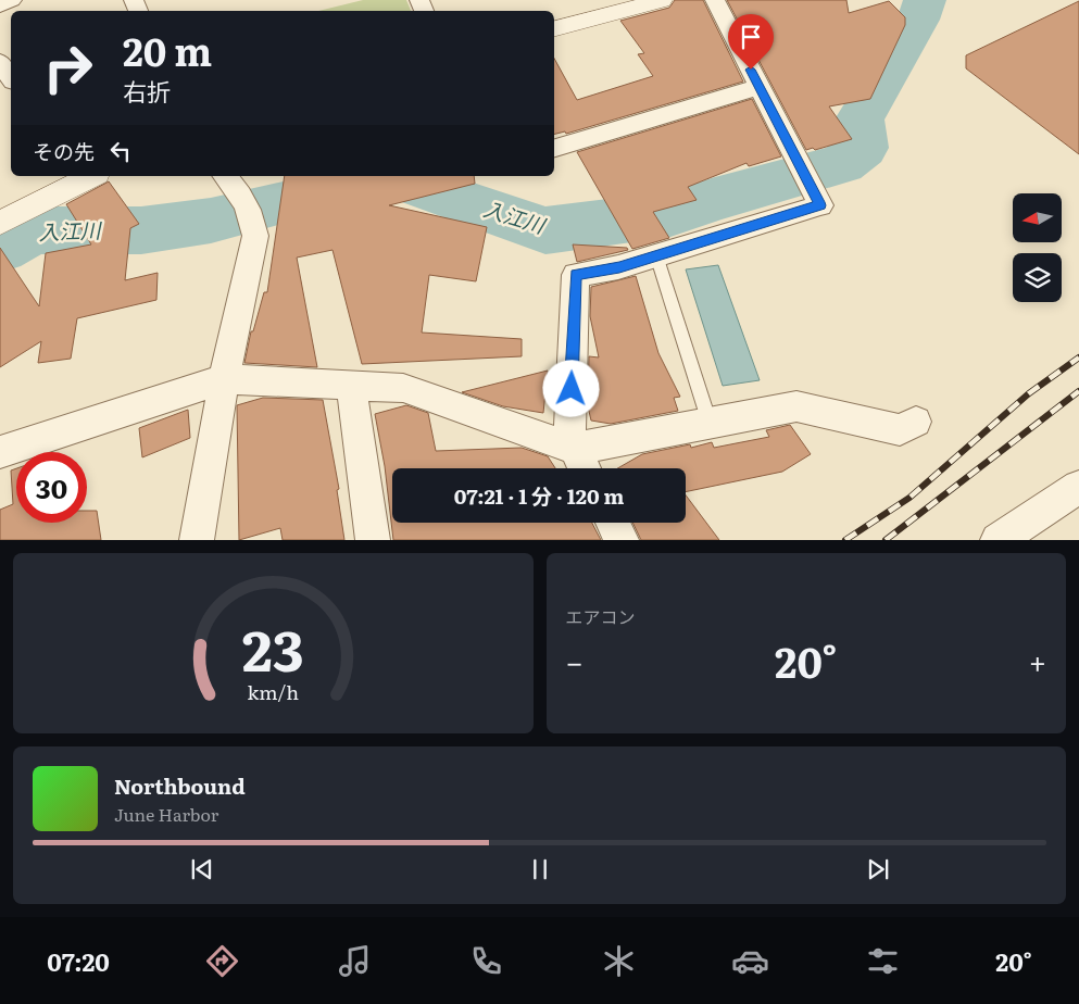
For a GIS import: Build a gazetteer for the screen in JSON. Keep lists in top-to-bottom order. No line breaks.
{"water":["入江川"],"north":"left","page":{"turn":["20 m","右折"],"then":"その先","limit":"30","trip":"07:21 · 1 分 · 120 m","tile":"エアコン","heat":["−","20°","+"],"song":["Northbound","June Harbor"],"tabs":["07:20","20°"],"gauge":["23","km/h"]}}
